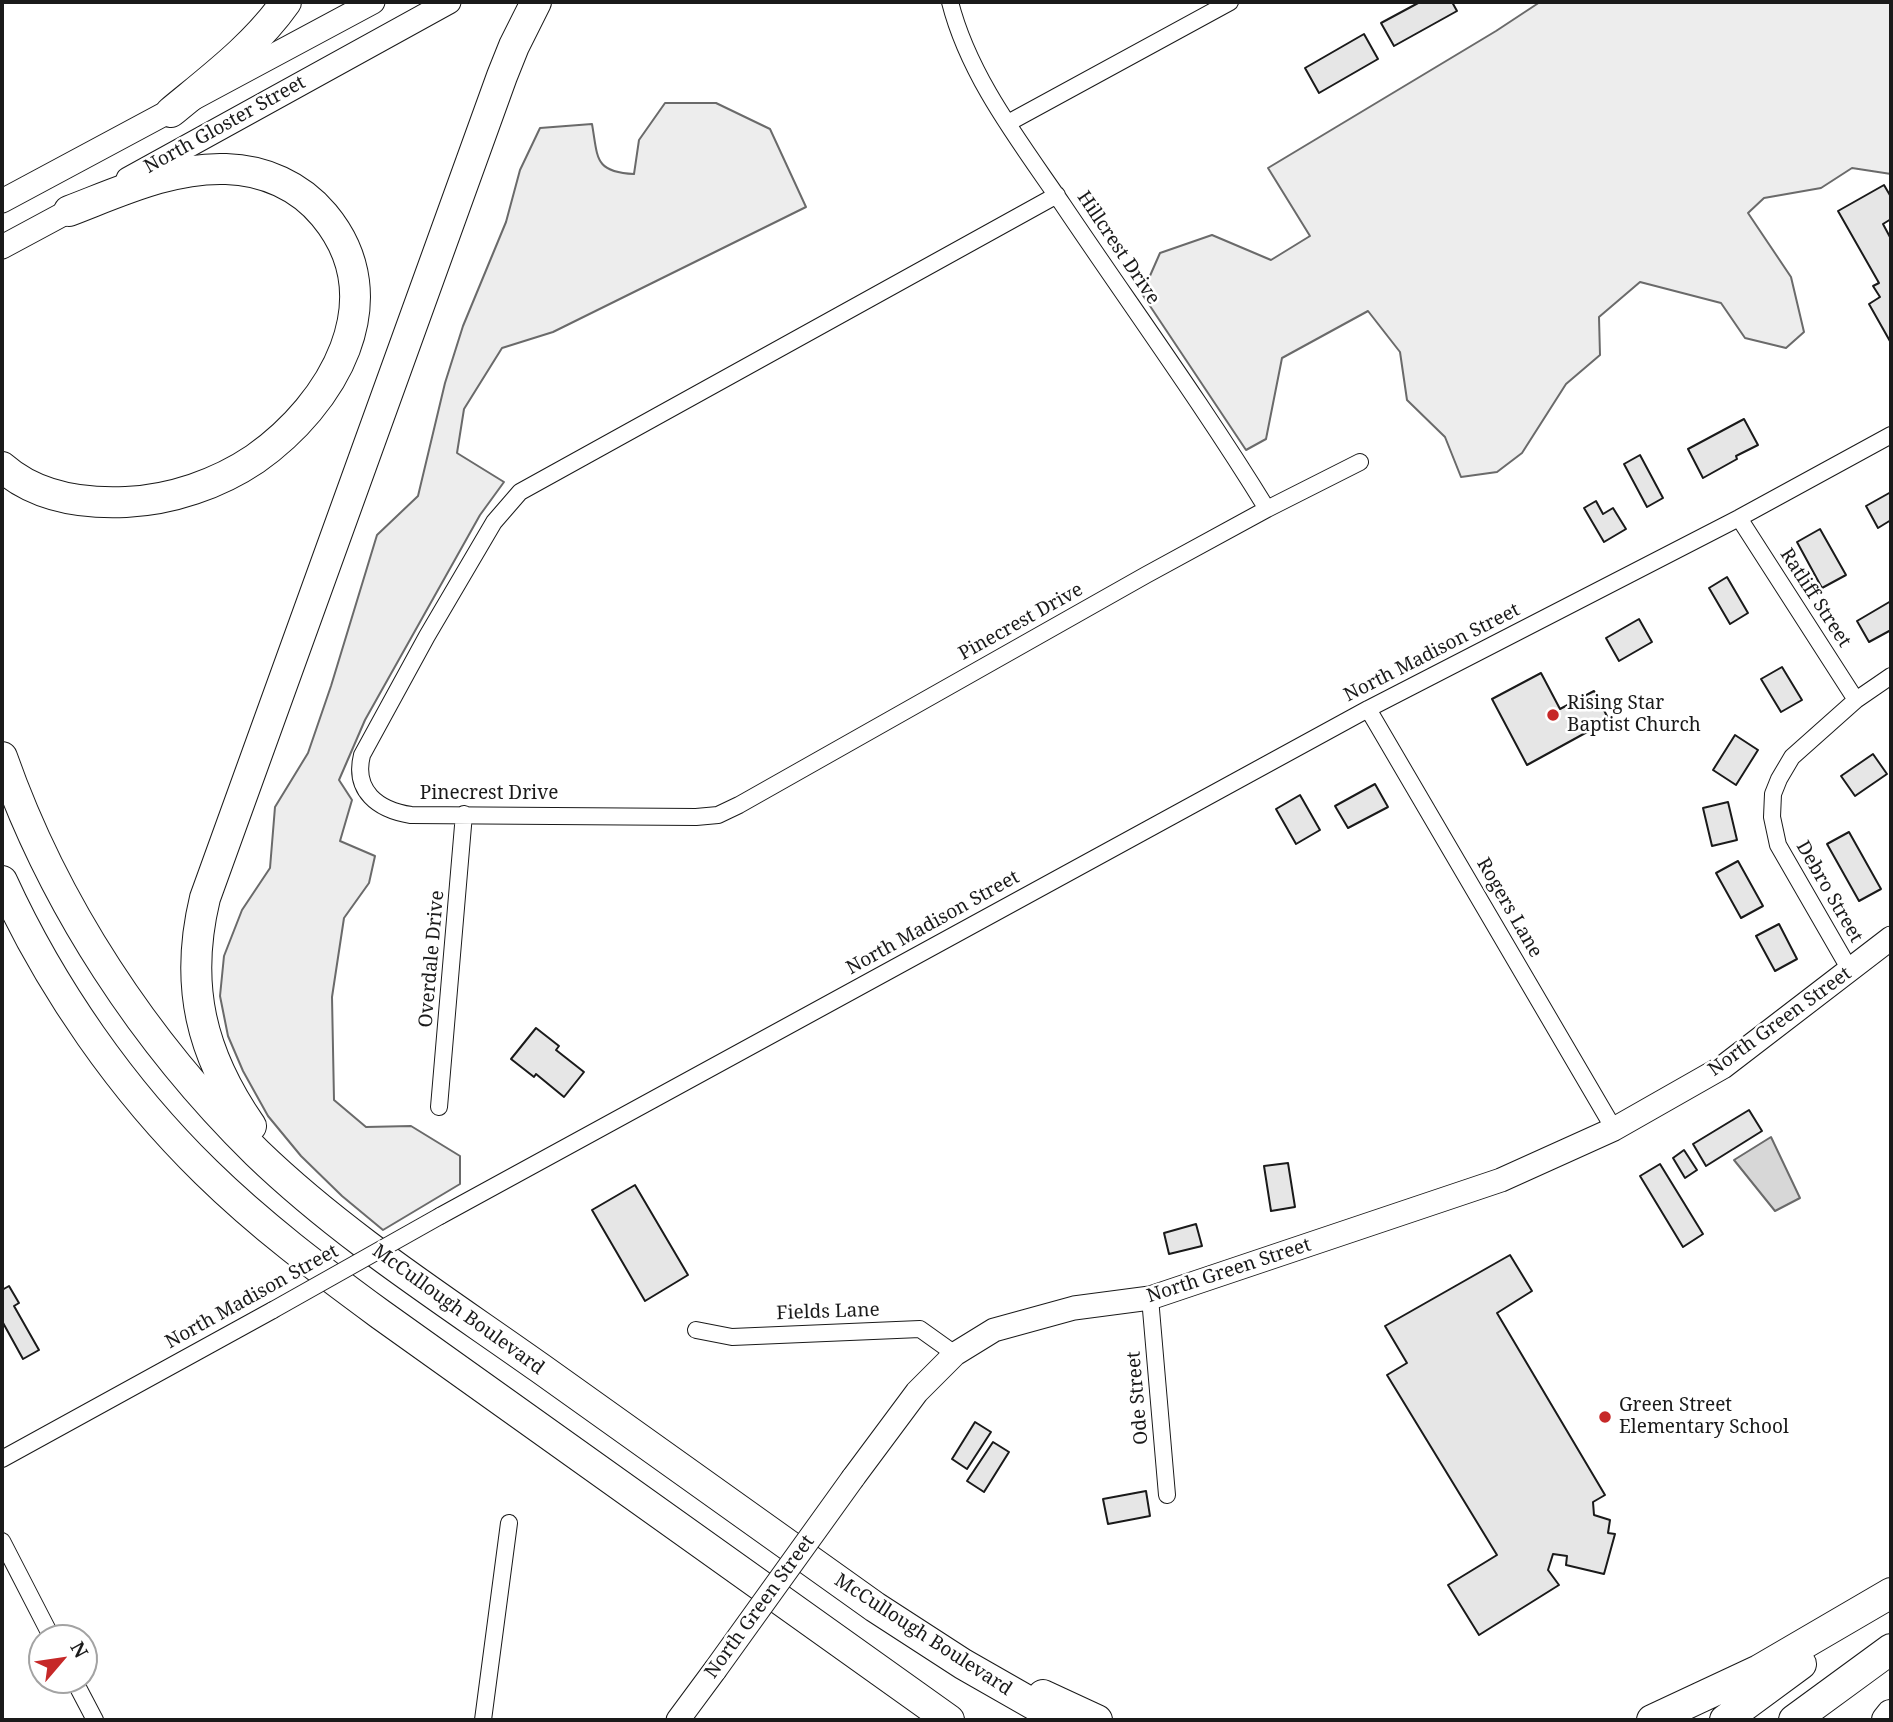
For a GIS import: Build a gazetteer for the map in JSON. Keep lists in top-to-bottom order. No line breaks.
{"streets":{"highway":["McCullough Boulevard"],"street":["North Gloster Street","Hillcrest Drive","Ratliff Street","Pinecrest Drive","North Madison Street","Debro Street","Rogers Lane","Overdale Drive","North Green Street","Fields Lane","Ode Street"]},"crossings":[["Hillcrest Drive","Pinecrest Drive"],["Ratliff Street","North Madison Street"],["Ratliff Street","Debro Street"],["Pinecrest Drive","Overdale Drive"],["North Madison Street","Rogers Lane"],["Debro Street","North Green Street"],["Rogers Lane","North Green Street"],["North Green Street","Fields Lane"],["North Green Street","Ode Street"]],"places":["Rising Star Baptist Church","Green Street Elementary School"],"north":"top right"}
